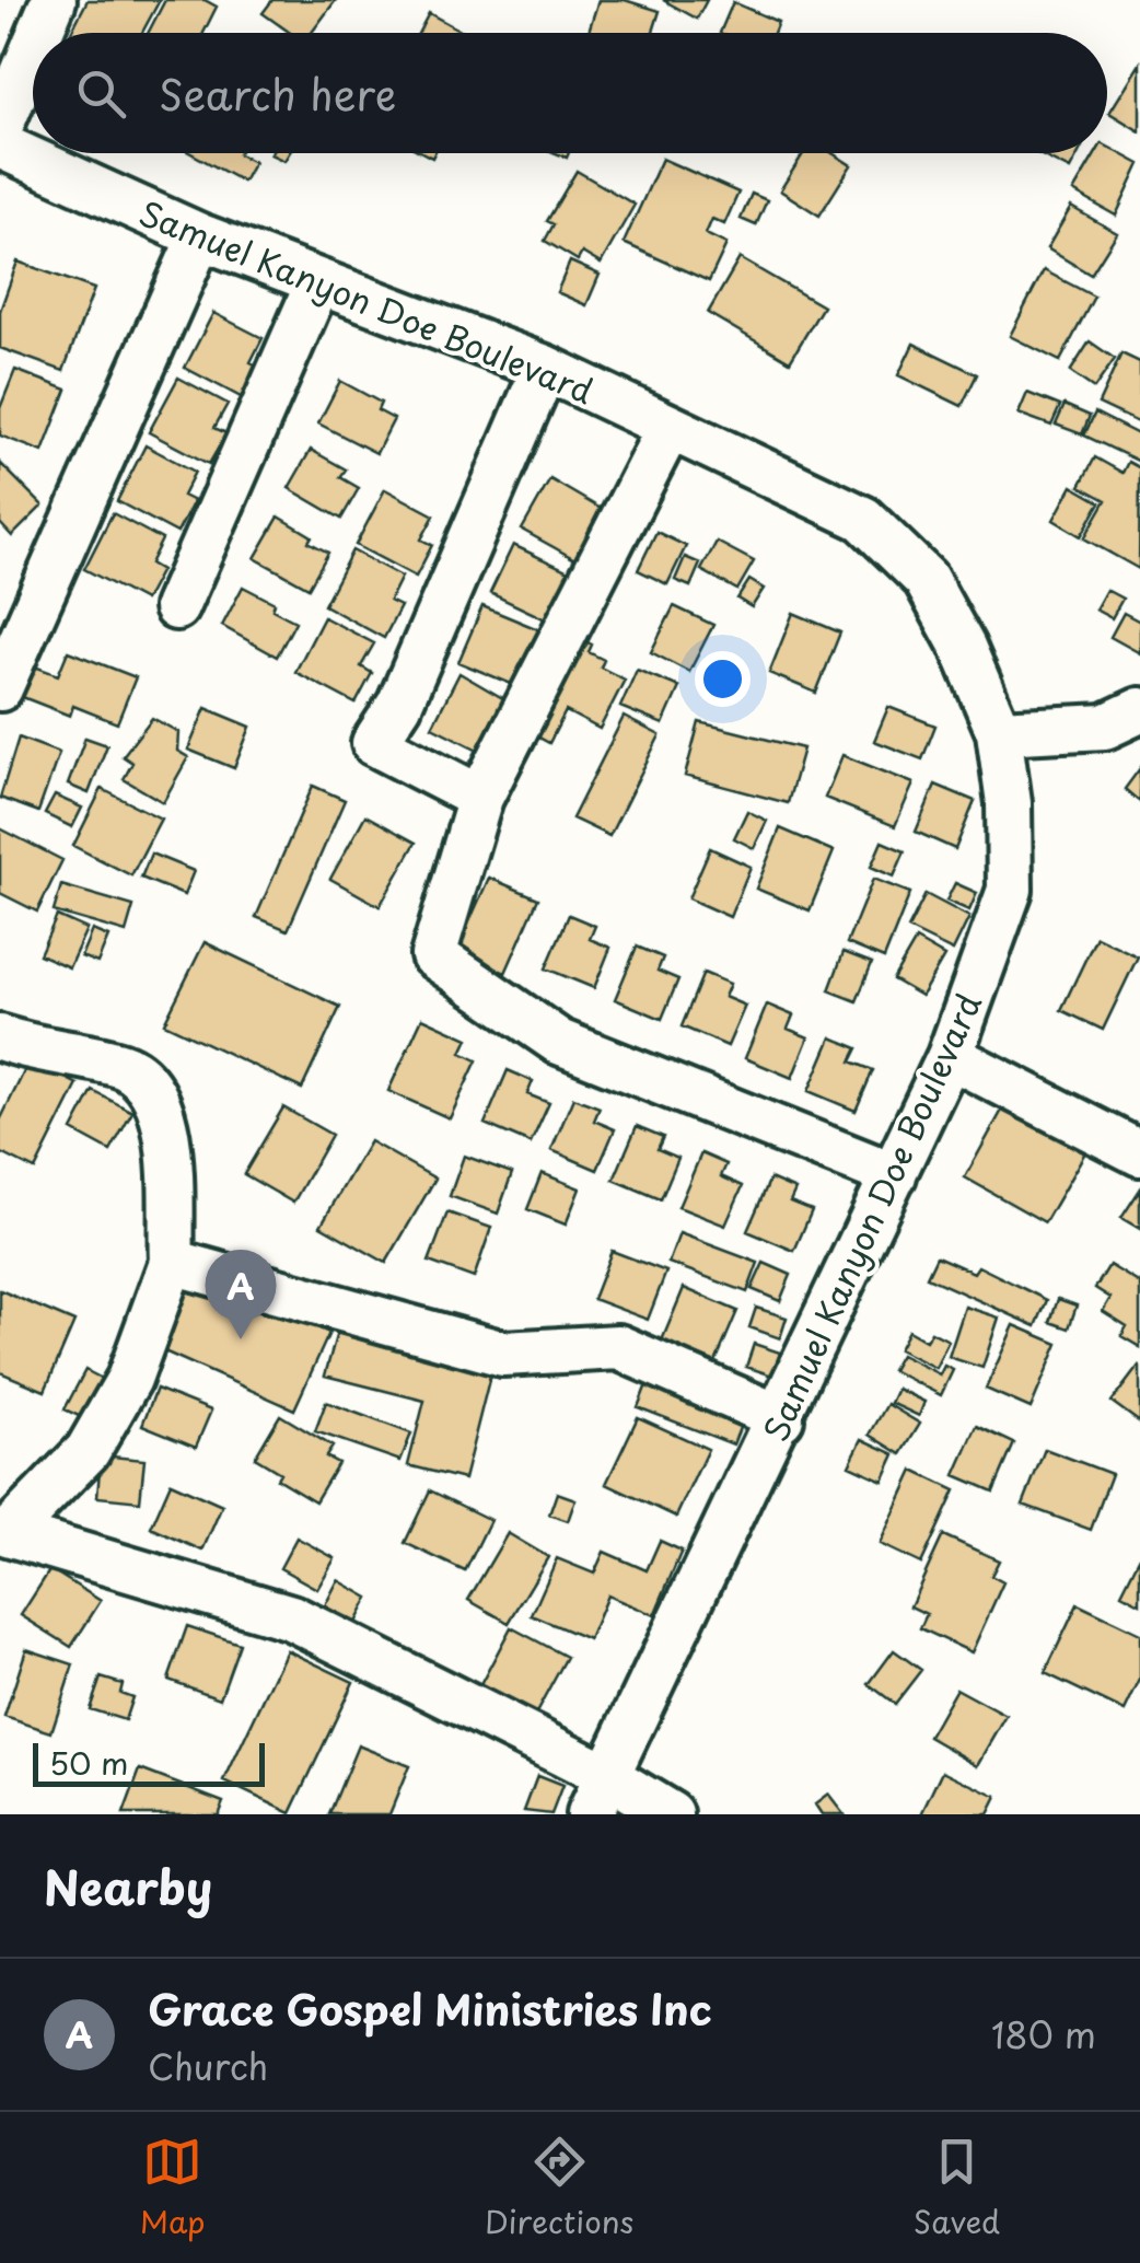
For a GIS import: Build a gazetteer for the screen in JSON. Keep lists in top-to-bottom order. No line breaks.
{"streets":{"street":["Samuel Kanyon Doe Boulevard"]},"scale_bar":"50 m","page":{"search":"Search here","pins":"A","scale":"50 m","heading":"Nearby","list":[{"mark":"A","name":"Grace Gospel Ministries Inc","note":"Church","value":"180 m"}],"nav":["Map","Directions","Saved"]}}
